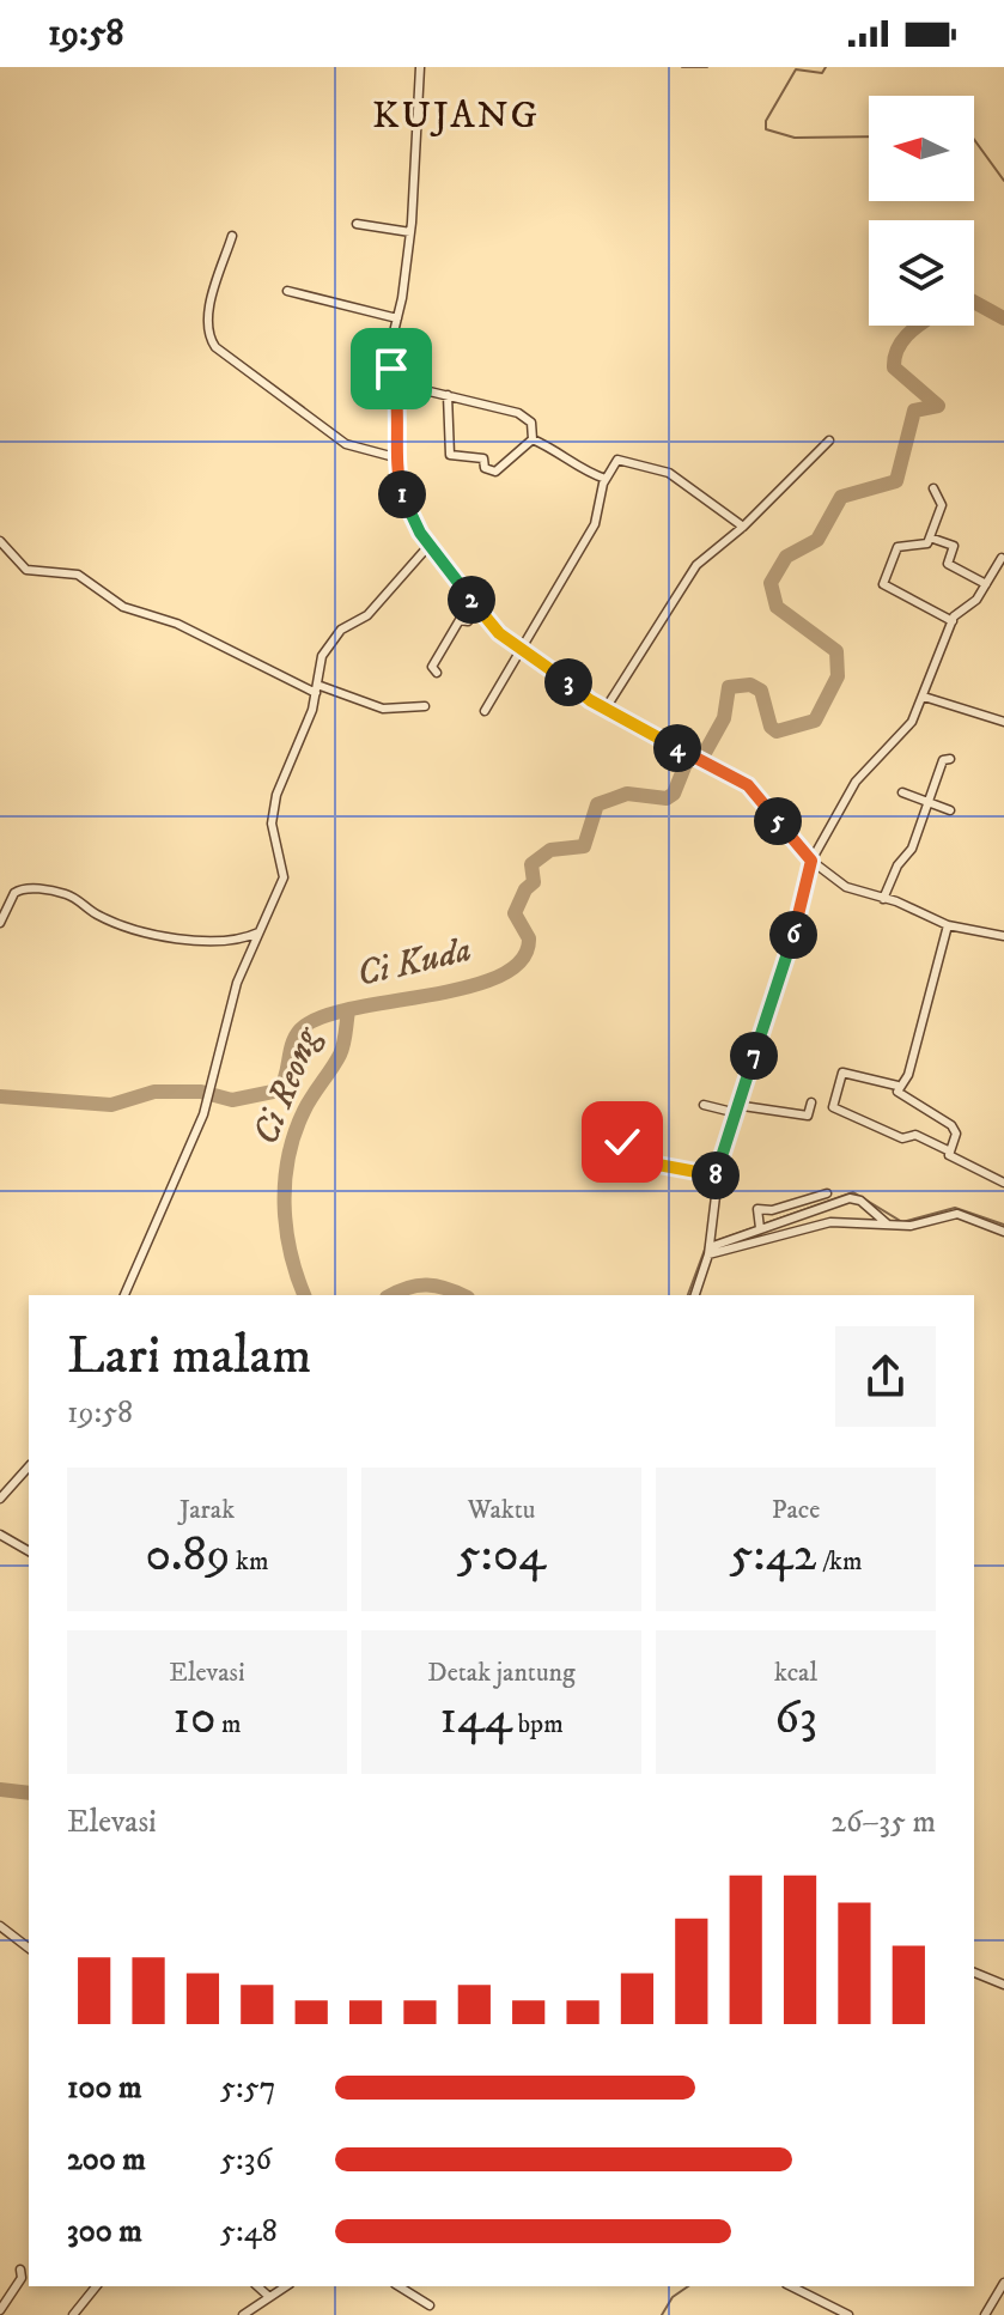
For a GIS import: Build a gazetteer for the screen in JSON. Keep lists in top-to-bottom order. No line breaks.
{"districts":["KUJANG"],"water":["Ci Kuda","Ci Reong"],"north":"left","page":{"status":"19:58","pins":["1","2","3","4","5","6","7","8"],"heading":["Lari malam","19:58"],"stats":[["Jarak","0.89 km"],["Waktu","5:04"],["Pace","5:42 /km"],["Elevasi","10 m"],["Detak jantung","144 bpm"],["kcal","63"]],"chart":["Elevasi","26–35 m"],"list":[{"name":"100 m","note":"5:57"},{"name":"200 m","note":"5:36"},{"name":"300 m","note":"5:48"}]}}
